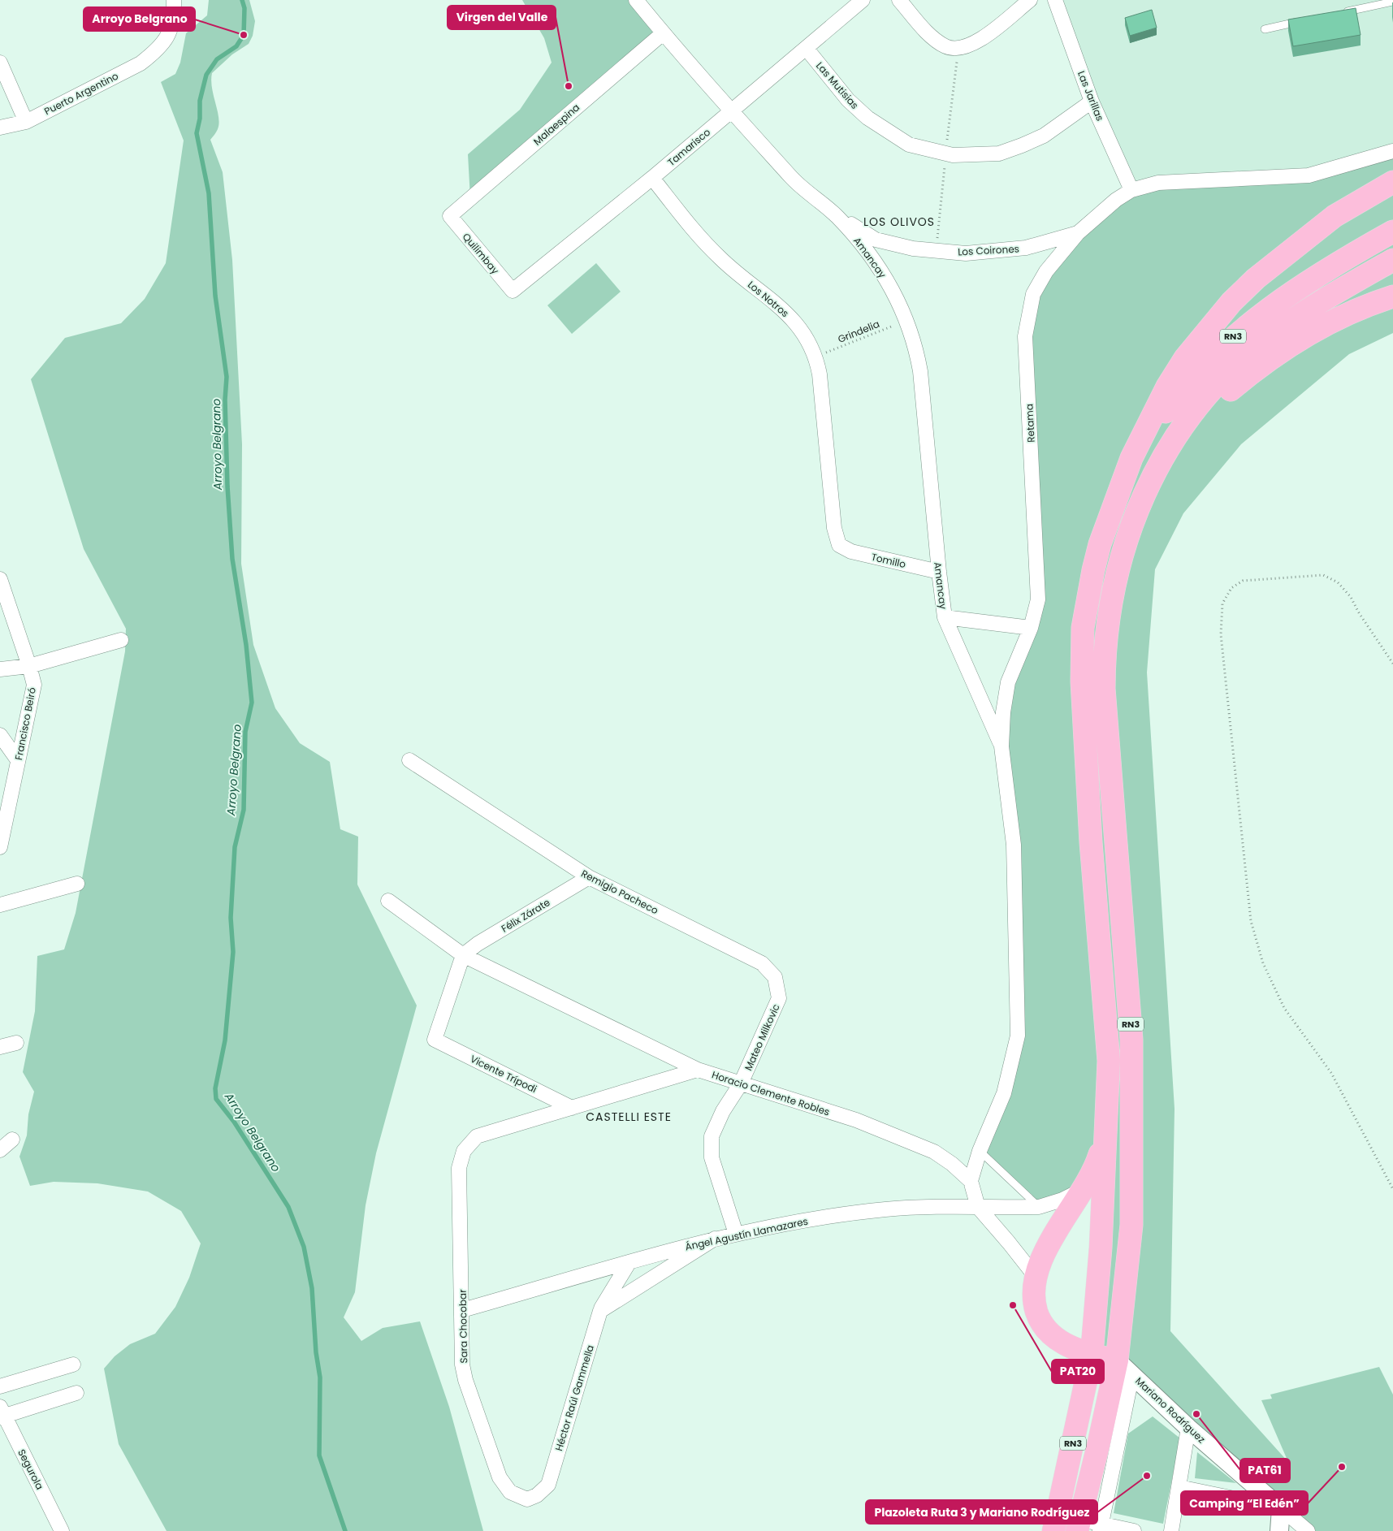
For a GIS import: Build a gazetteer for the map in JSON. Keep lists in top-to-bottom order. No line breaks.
{"streets":{"highway":["RN3"],"street":["Las Mutisias","Puerto Argentino","Las Jarillas","Malaespina","Tamarisco","Los Coirones","Quilimbay","Amancay","Los Notros","Retama","Tomillo","Francisco Beiró","Remigio Pacheco","Félix Zárate","Mateo Milkovic","Vicente Trípodi","Horacio Clemente Robles","Ángel Agustín Llamazares","Sara Chocobar","Héctor Raúl Gammella","Mariano Rodríguez","Segurola"],"path":["Grindelia"]},"crossings":[["Las Mutisias","Las Jarillas"],["Las Mutisias","Tamarisco"],["Las Jarillas","Los Coirones"],["Malaespina","Quilimbay"],["Malaespina","Amancay"],["Tamarisco","Quilimbay"],["Tamarisco","Amancay"],["Tamarisco","Los Notros"],["Los Coirones","Amancay"],["Los Coirones","Retama"],["Amancay","Grindelia"],["Amancay","Retama"],["Amancay","Tomillo"],["Los Notros","Grindelia"],["Los Notros","Tomillo"],["RN3","Mariano Rodríguez"],["Remigio Pacheco","Félix Zárate"],["Remigio Pacheco","Mateo Milkovic"],["Félix Zárate","Vicente Trípodi"],["Félix Zárate","Horacio Clemente Robles"],["Mateo Milkovic","Horacio Clemente Robles"],["Mateo Milkovic","Ángel Agustín Llamazares"],["Vicente Trípodi","Horacio Clemente Robles"],["Vicente Trípodi","Sara Chocobar"],["Ángel Agustín Llamazares","Sara Chocobar"],["Ángel Agustín Llamazares","Héctor Raúl Gammella"],["Sara Chocobar","Héctor Raúl Gammella"]],"districts":["LOS OLIVOS","CASTELLI ESTE"],"water":["Arroyo Belgrano"],"places":["Arroyo Belgrano","Virgen del Valle","PAT20","PAT61","Camping “El Edén”","Plazoleta Ruta 3 y Mariano Rodríguez"]}
